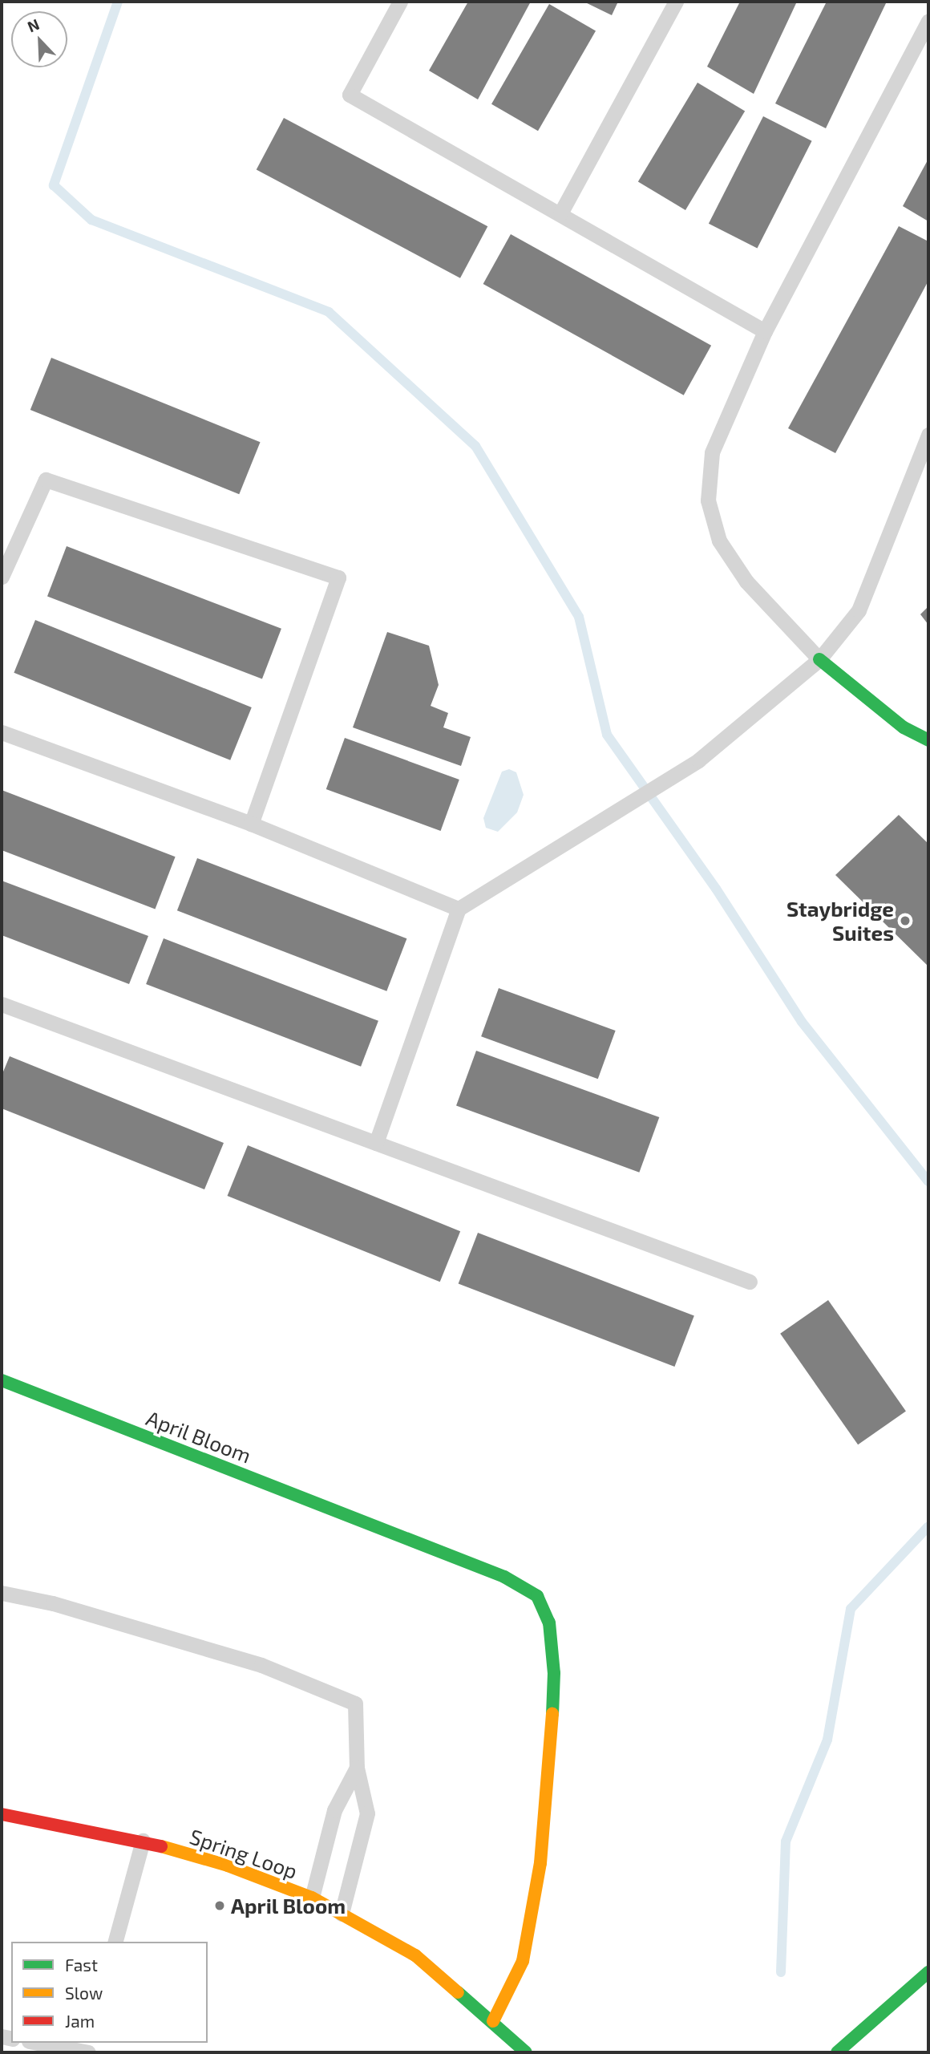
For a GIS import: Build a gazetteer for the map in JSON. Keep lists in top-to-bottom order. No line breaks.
{"streets":{"street":["April Bloom","Spring Loop"]},"crossings":[["April Bloom","Spring Loop"]],"places":["Staybridge Suites","April Bloom"],"legend":["Fast","Slow","Jam"],"north":"top left"}
